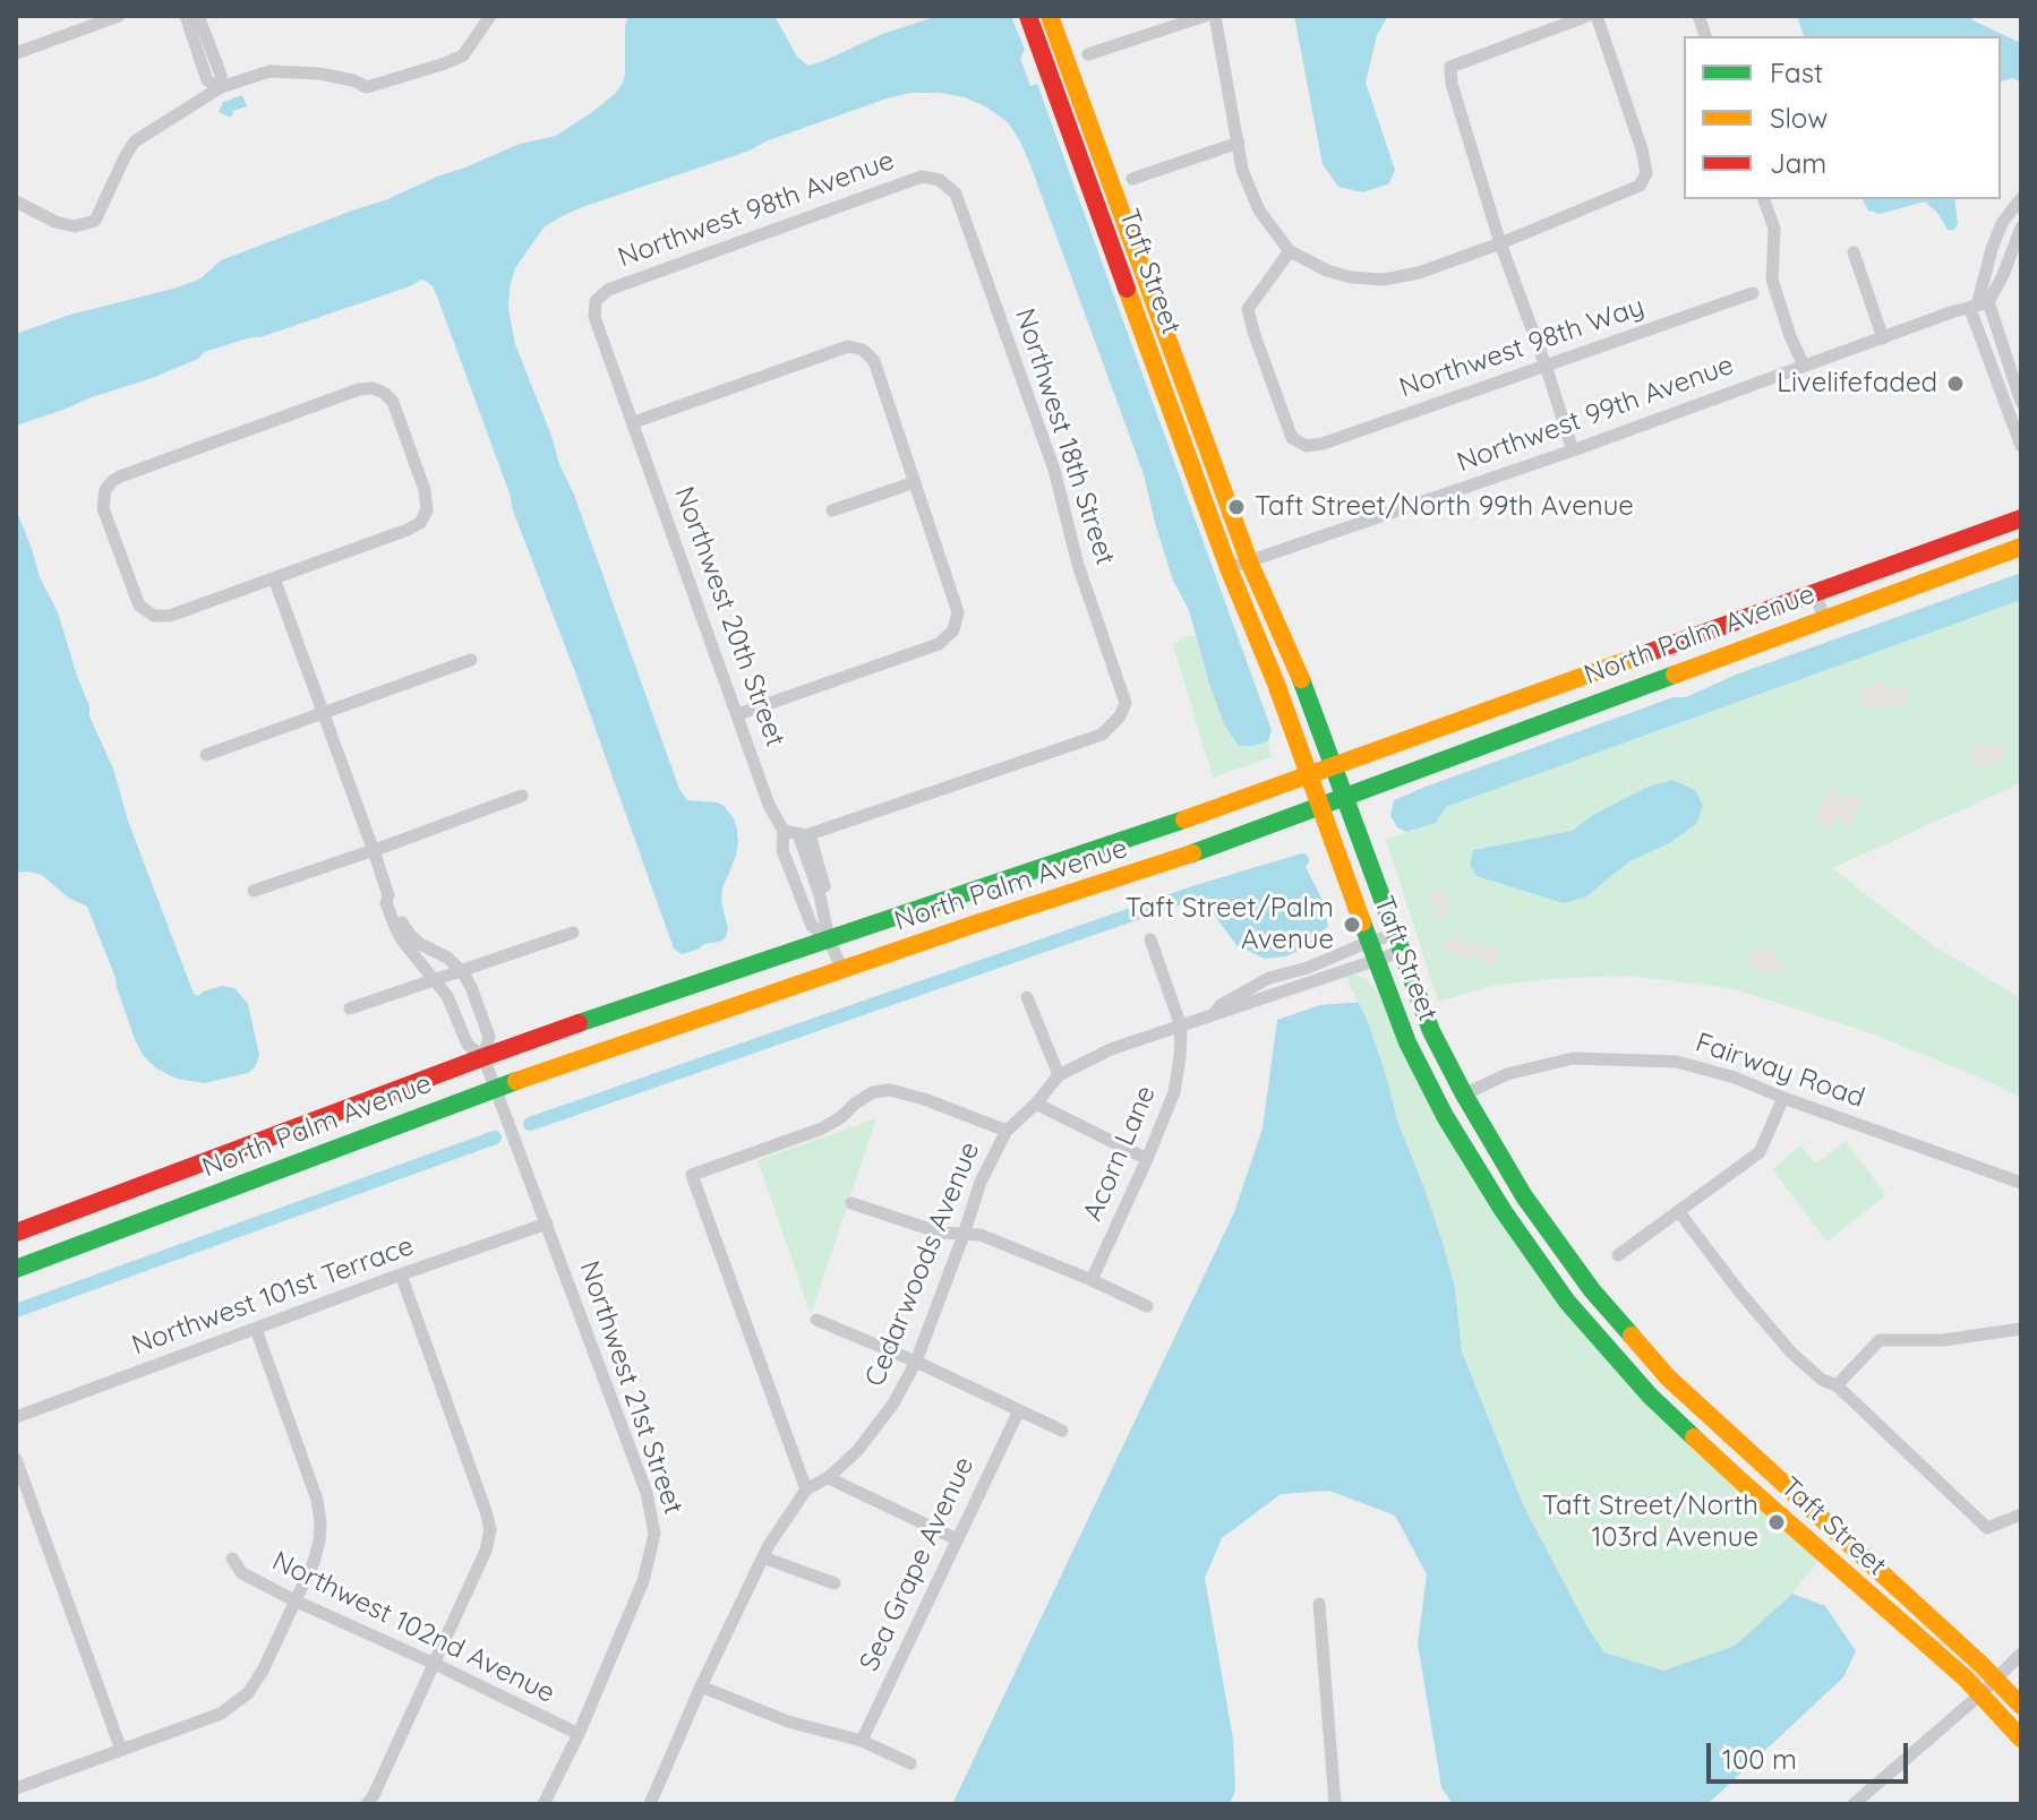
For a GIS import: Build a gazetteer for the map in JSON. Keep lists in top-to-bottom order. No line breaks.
{"streets":{"main road":["Taft Street","North Palm Avenue"],"street":["Northwest 98th Avenue","Northwest 98th Way","Northwest 99th Avenue","Northwest 18th Street","Northwest 20th Street","Fairway Road","Acorn Lane","Cedarwoods Avenue","Northwest 101st Terrace","Northwest 21st Street","Sea Grape Avenue","Northwest 102nd Avenue"]},"crossings":[["Northwest 98th Avenue","Northwest 18th Street"],["Northwest 98th Avenue","Northwest 20th Street"],["Taft Street","Northwest 99th Avenue"],["Taft Street","North Palm Avenue"],["Taft Street","Fairway Road"],["Taft Street","Cedarwoods Avenue"],["Northwest 18th Street","Northwest 20th Street"],["Northwest 20th Street","North Palm Avenue"],["North Palm Avenue","Northwest 21st Street"],["Acorn Lane","Cedarwoods Avenue"],["Northwest 101st Terrace","Northwest 21st Street"],["Northwest 21st Street","Northwest 102nd Avenue"]],"places":["Livelifefaded","Taft Street/North 99th Avenue","Taft Street/Palm Avenue","Taft Street/North 103rd Avenue"],"legend":["Fast","Slow","Jam"],"scale_bar":"100 m"}
